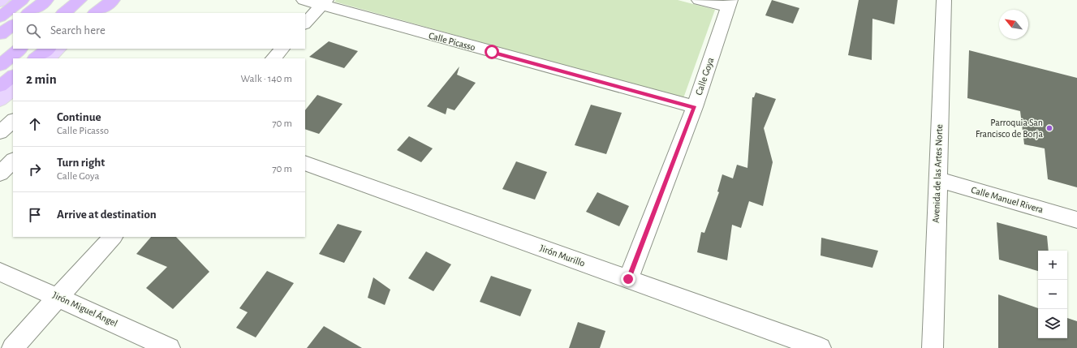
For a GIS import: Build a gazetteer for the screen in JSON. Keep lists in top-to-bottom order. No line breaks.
{"streets":{"street":["Calle Picasso","Calle Goya","Avenida de las Artes Norte","Calle Manuel Rivera","Jirón Murillo","Jirón Miguel Ángel"]},"crossings":[["Calle Picasso","Calle Goya"],["Calle Goya","Jirón Murillo"],["Avenida de las Artes Norte","Calle Manuel Rivera"]],"places":["Parroquia San Francisco de Borja"],"north":"top left","page":{"search":"Search here","heading":["2 min","Walk · 140 m"],"list":[["Continue","Calle Picasso","70 m"],["Turn right","Calle Goya","70 m"],"Arrive at destination"],"map_buttons":["+","−"]}}
